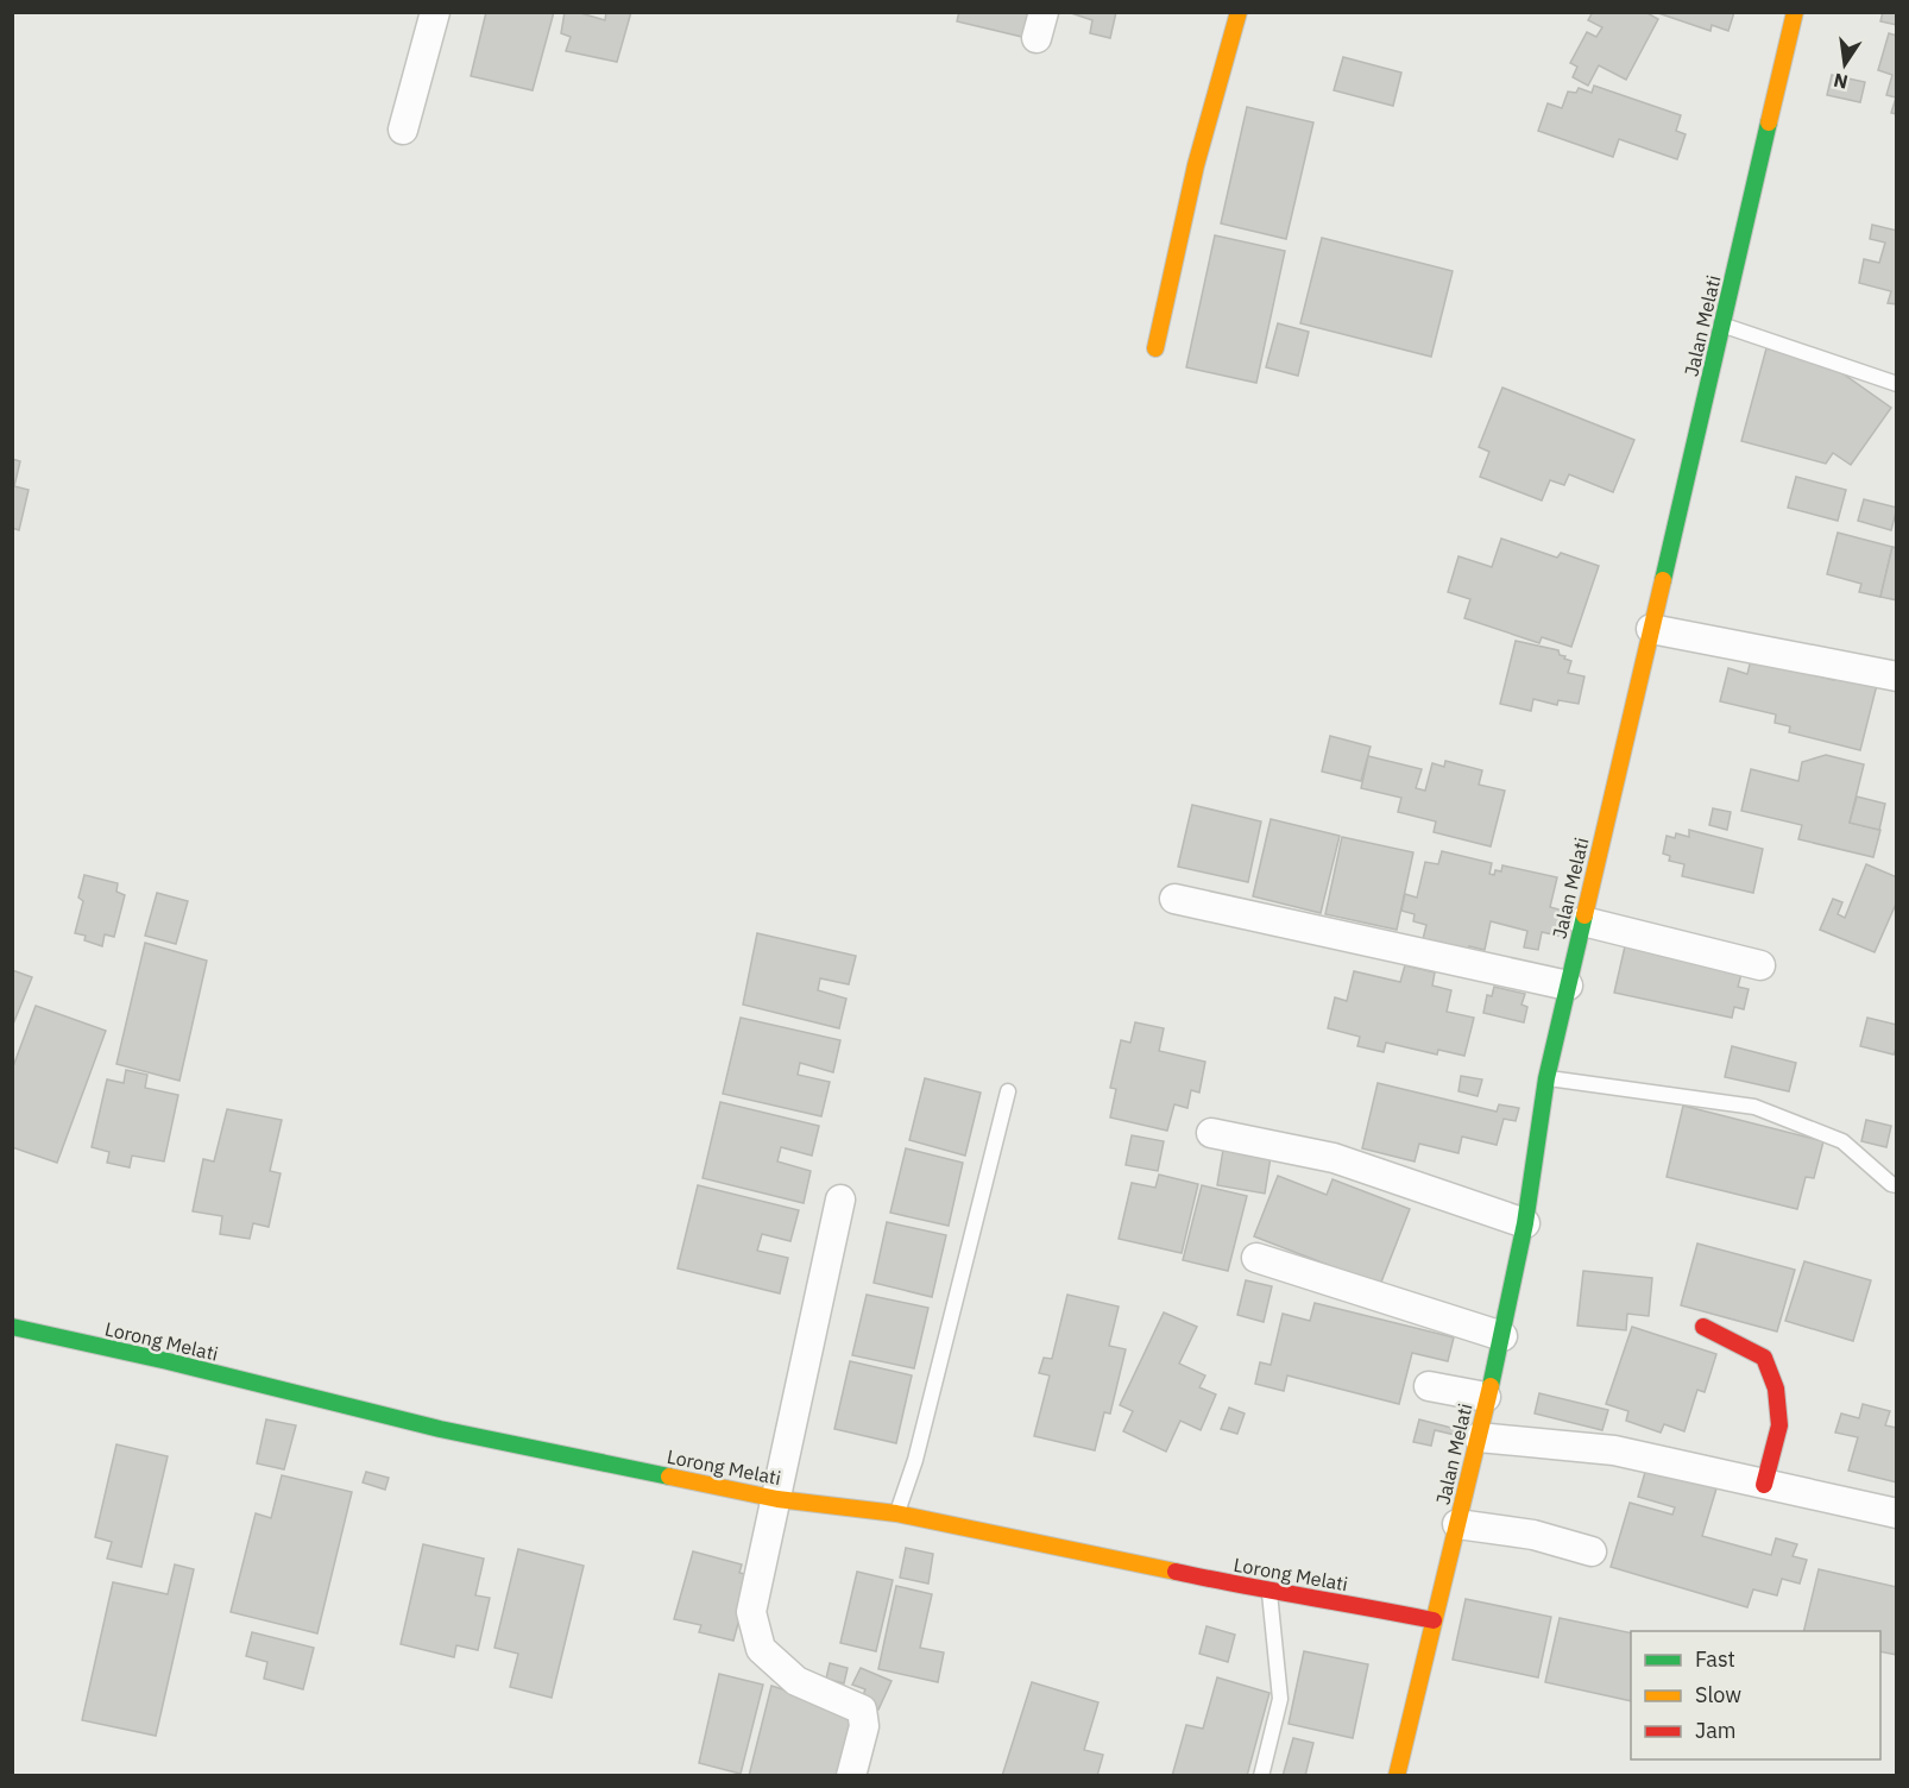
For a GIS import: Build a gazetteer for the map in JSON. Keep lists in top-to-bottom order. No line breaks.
{"streets":{"street":["Jalan Melati","Lorong Melati"]},"crossings":[["Jalan Melati","Lorong Melati"]],"legend":["Fast","Slow","Jam"],"north":"bottom"}
